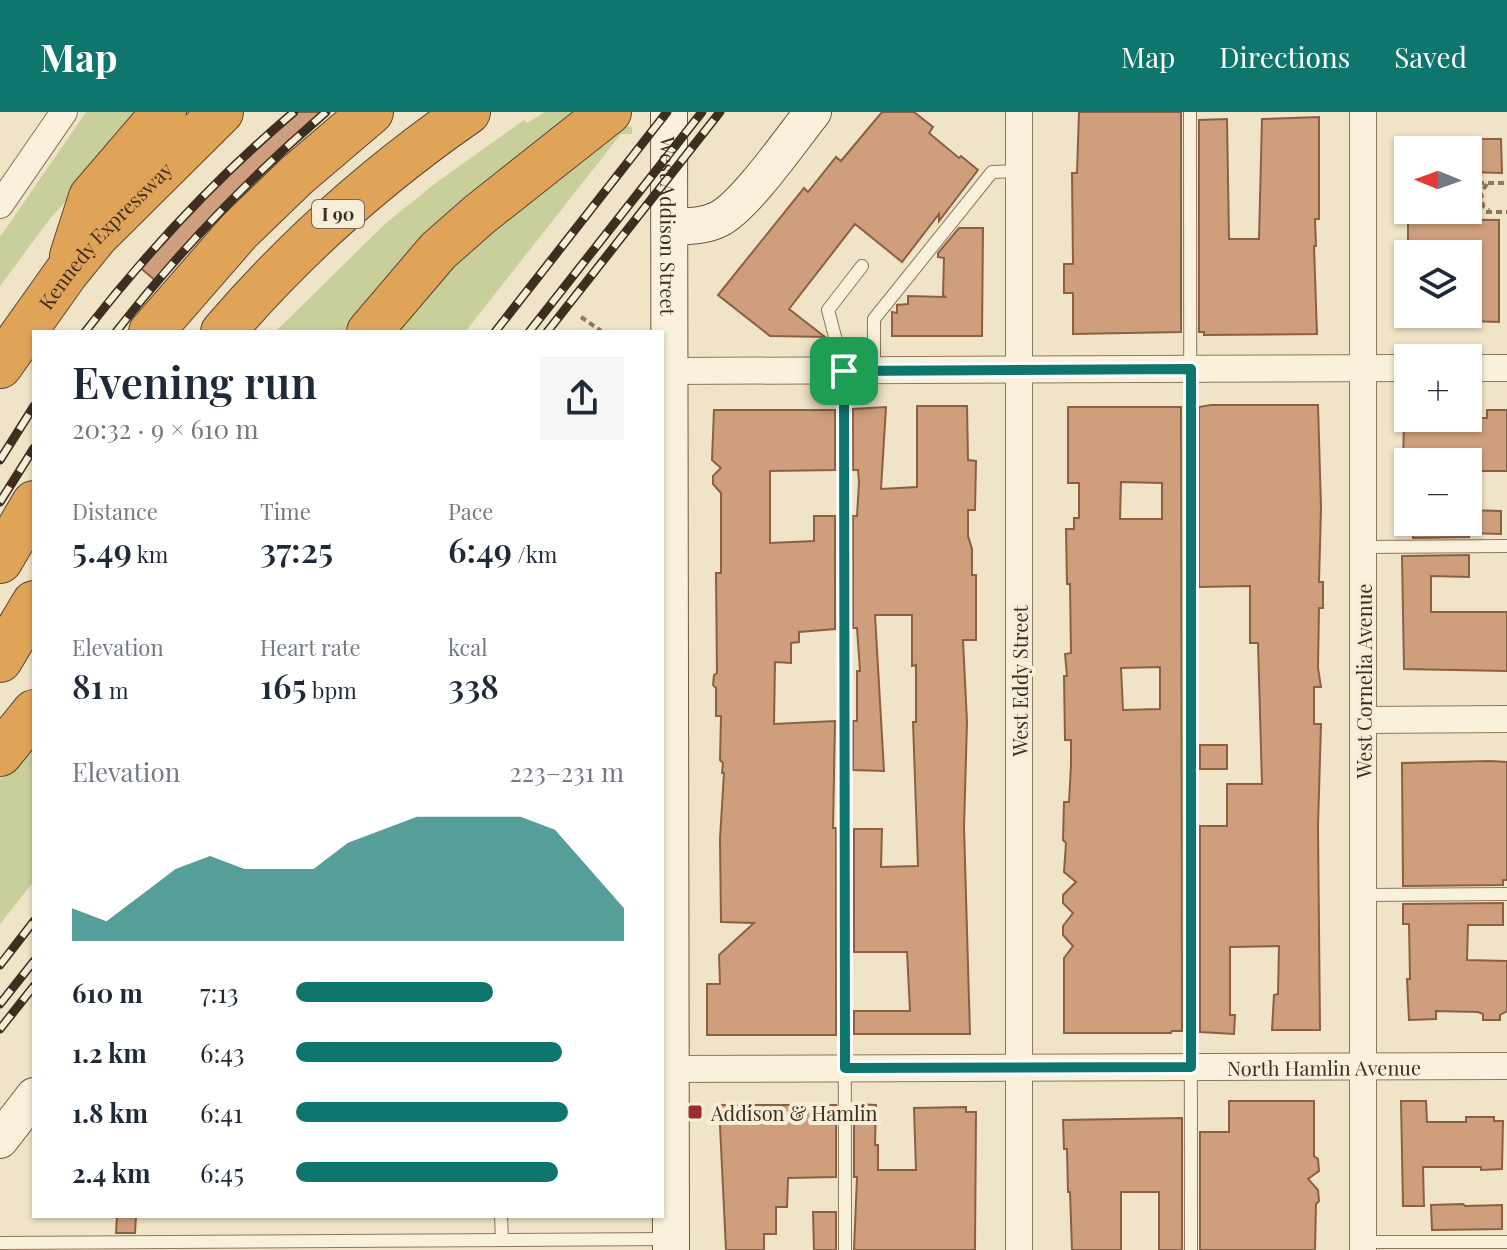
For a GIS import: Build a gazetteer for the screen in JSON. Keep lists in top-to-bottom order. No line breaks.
{"streets":{"highway":["I 90","Kennedy Expressway"],"street":["West Addison Street","West Eddy Street","West Cornelia Avenue","North Hamlin Avenue"]},"crossings":[["West Addison Street","North Hamlin Avenue"],["West Eddy Street","North Hamlin Avenue"],["West Cornelia Avenue","North Hamlin Avenue"]],"places":{"transit":["Addison & Hamlin"]},"north":"left","page":{"header":"Map","nav":["Map","Directions","Saved"],"map_buttons":["+","−"],"heading":["Evening run","20:32 · 9 × 610 m"],"stats":[["Distance","5.49 km"],["Time","37:25"],["Pace","6:49 /km"],["Elevation","81 m"],["Heart rate","165 bpm"],["kcal","338"]],"chart":["Elevation","223–231 m"],"list":[{"name":"610 m","note":"7:13"},{"name":"1.2 km","note":"6:43"},{"name":"1.8 km","note":"6:41"},{"name":"2.4 km","note":"6:45"}]}}
